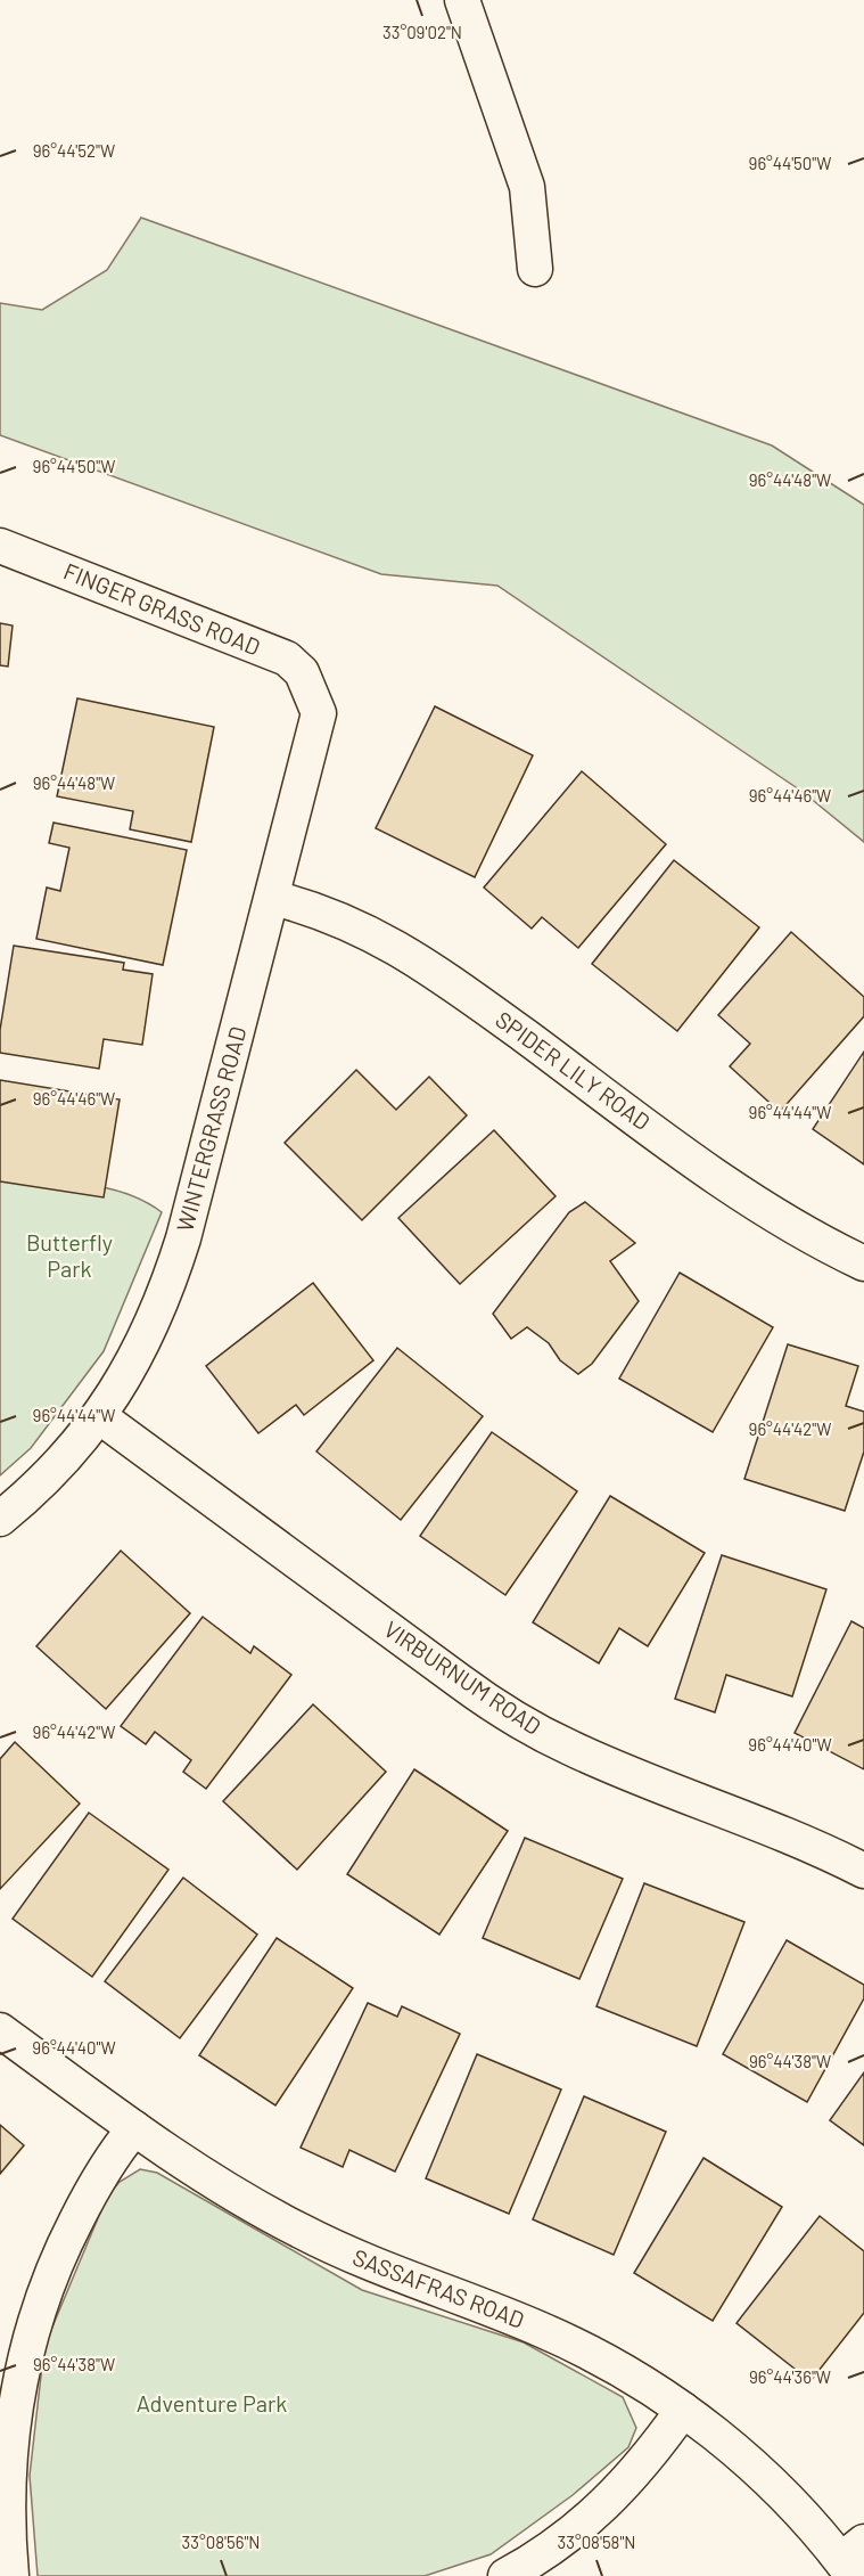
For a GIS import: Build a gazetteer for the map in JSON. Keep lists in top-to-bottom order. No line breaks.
{"streets":{"street":["FINGER GRASS ROAD","SPIDER LILY ROAD","WINTERGRASS ROAD","VIRBURNUM ROAD","SASSAFRAS ROAD"]},"crossings":[["FINGER GRASS ROAD","WINTERGRASS ROAD"],["SPIDER LILY ROAD","WINTERGRASS ROAD"],["WINTERGRASS ROAD","VIRBURNUM ROAD"]],"parks":["Butterfly Park","Adventure Park"],"coordinates":["33°09'02\"N","96°44'52\"W","96°44'50\"W","96°44'48\"W","96°44'46\"W","96°44'44\"W","96°44'42\"W","96°44'40\"W","96°44'38\"W","96°44'36\"W","33°08'56\"N","33°08'58\"N"]}
